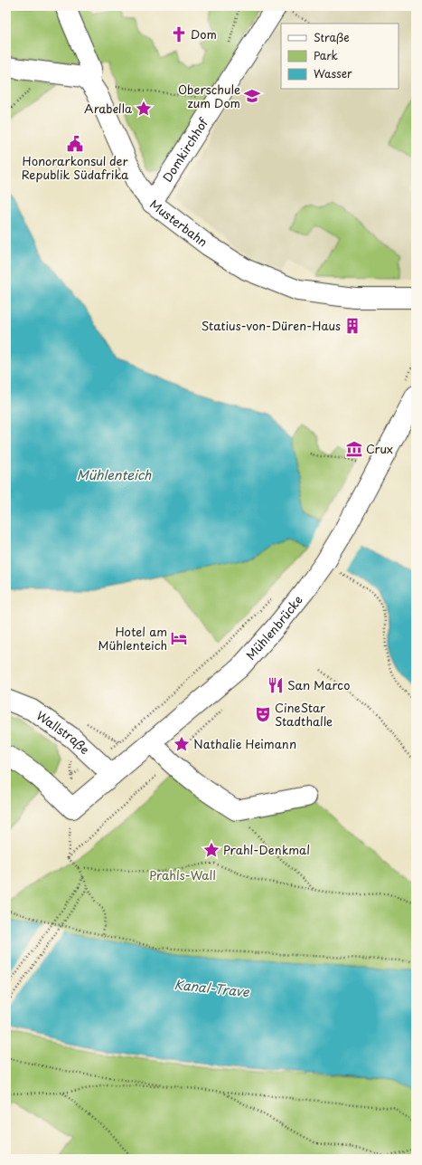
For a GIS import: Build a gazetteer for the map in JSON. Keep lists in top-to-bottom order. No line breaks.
{"streets":{"street":["Domkirchhof","Musterbahn","Mühlenbrücke","Wallstraße"]},"crossings":[["Domkirchhof","Musterbahn"],["Mühlenbrücke","Wallstraße"]],"water":["Mühlenteich","Kanal-Trave"],"parks":["Prahls-Wall"],"places":{"church":["Dom"],"school or university":["Oberschule zum Dom"],"place":["Arabella","Nathalie Heimann","Prahl-Denkmal"],"public building":["Honorarkonsul der Republik Südafrika"],"building":["Statius-von-Düren-Haus"],"museum":["Crux"],"hotel":["Hotel am Mühlenteich"],"restaurant":["San Marco"],"theatre":["CineStar Stadthalle"]},"legend":["Straße","Park","Wasser"]}
